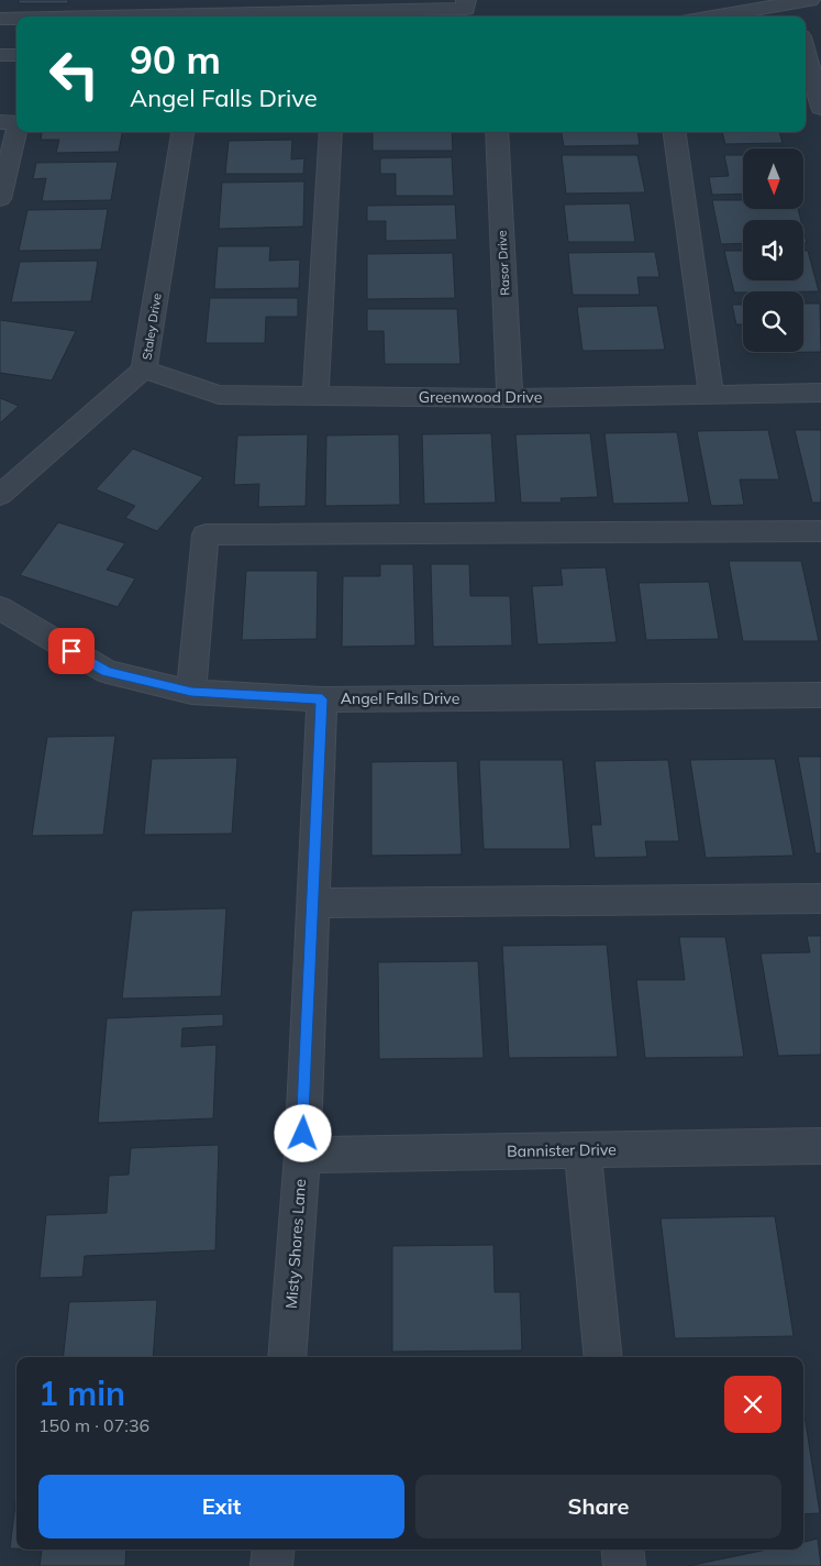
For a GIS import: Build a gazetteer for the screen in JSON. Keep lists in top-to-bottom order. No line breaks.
{"streets":{"street":["Rasor Drive","Staley Drive","Greenwood Drive","Angel Falls Drive","Bannister Drive","Misty Shores Lane"]},"crossings":[["Rasor Drive","Greenwood Drive"],["Staley Drive","Greenwood Drive"],["Angel Falls Drive","Misty Shores Lane"],["Bannister Drive","Misty Shores Lane"]],"north":"bottom","page":{"turn":["90 m","Angel Falls Drive"],"heading":["1 min","150 m · 07:36"],"buttons":["Exit","Share"]}}
